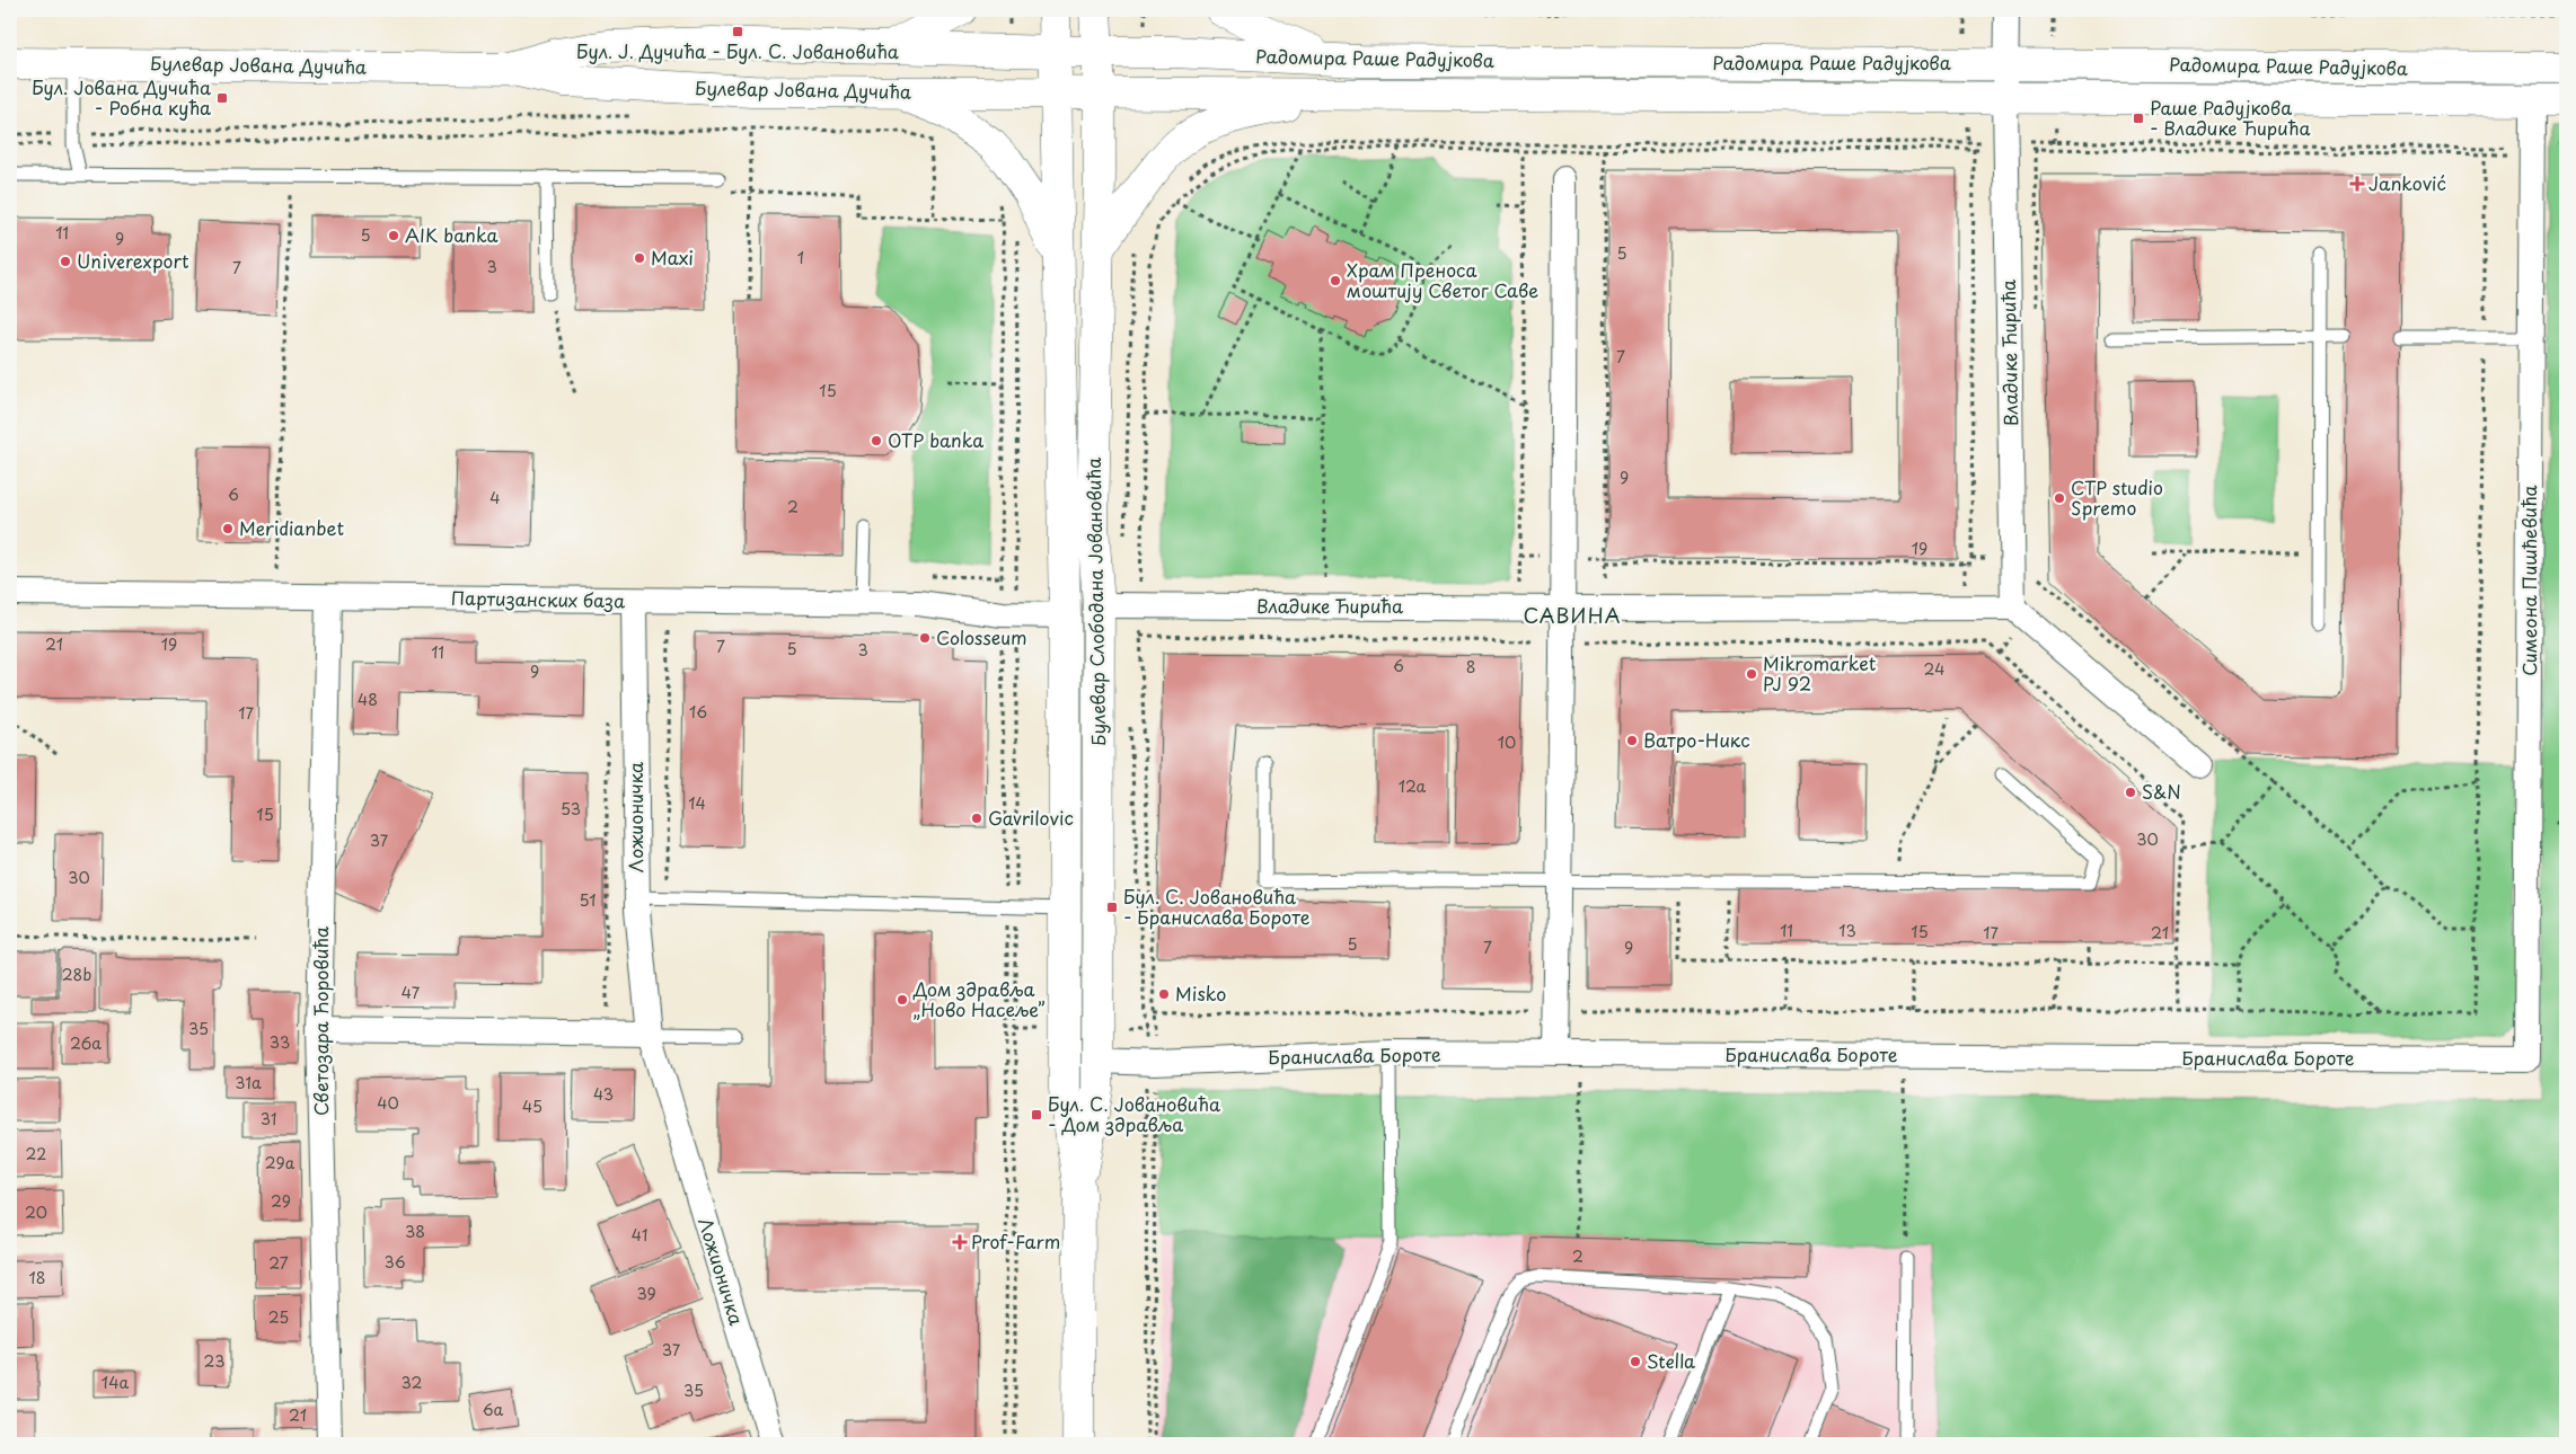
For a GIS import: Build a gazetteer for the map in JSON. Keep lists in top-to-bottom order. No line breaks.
{"streets":{"street":["Радомира Раше Радујкова","Булевар Јована Дучића","Владике Ћирића","Симеона Пишћевића","Партизанских база","Булевар Слободана Јовановића","Ложионичка","Светозара Ћоровића","Бранислава Бороте"]},"crossings":[["Радомира Раше Радујкова","Булевар Јована Дучића"],["Радомира Раше Радујкова","Владике Ћирића"],["Радомира Раше Радујкова","Симеона Пишћевића"],["Радомира Раше Радујкова","Булевар Слободана Јовановића"],["Булевар Јована Дучића","Булевар Слободана Јовановића"],["Владике Ћирића","Булевар Слободана Јовановића"],["Симеона Пишћевића","Бранислава Бороте"],["Партизанских база","Булевар Слободана Јовановића"],["Партизанских база","Ложионичка"],["Партизанских база","Светозара Ћоровића"],["Булевар Слободана Јовановића","Бранислава Бороте"]],"districts":["САВИНА"],"places":{"transit":["Бул. Ј. Дучића - Бул. С. Јовановића","Бул. Јована Дучића - Робна кућа","Раше Радујкова - Владике Ћирића","Бул. С. Јовановића - Бранислава Бороте","Бул. С. Јовановића - Дом здравља"],"health":["Janković","Prof-Farm"],"other":["AIK banka","Maxi","Univerexport","Храм Преноса моштију Светог Саве","OTP banka","CTP studio Spremo","Meridianbet","Colosseum","Mikromarket PJ 92","Ватро-Никс","S&N","Gavrilovic","Misko","Дом здравља „Ново Насеље”","Stella"]},"house_numbers":["11","5","9","5","1","3","7","7","15","9","6","4","2","19","21","19","7","5","3","11","6","8","24","9","48","16","17","10","12a","14","53","15","30","37","30","51","11","13","15","17","21","5","7","9","28b","47","35","33","26a","31a","43","40","45","31","22","29a","29","20","38","41","2","36","27","18","39","25","37","23","14a","32","35","6a","21"]}
